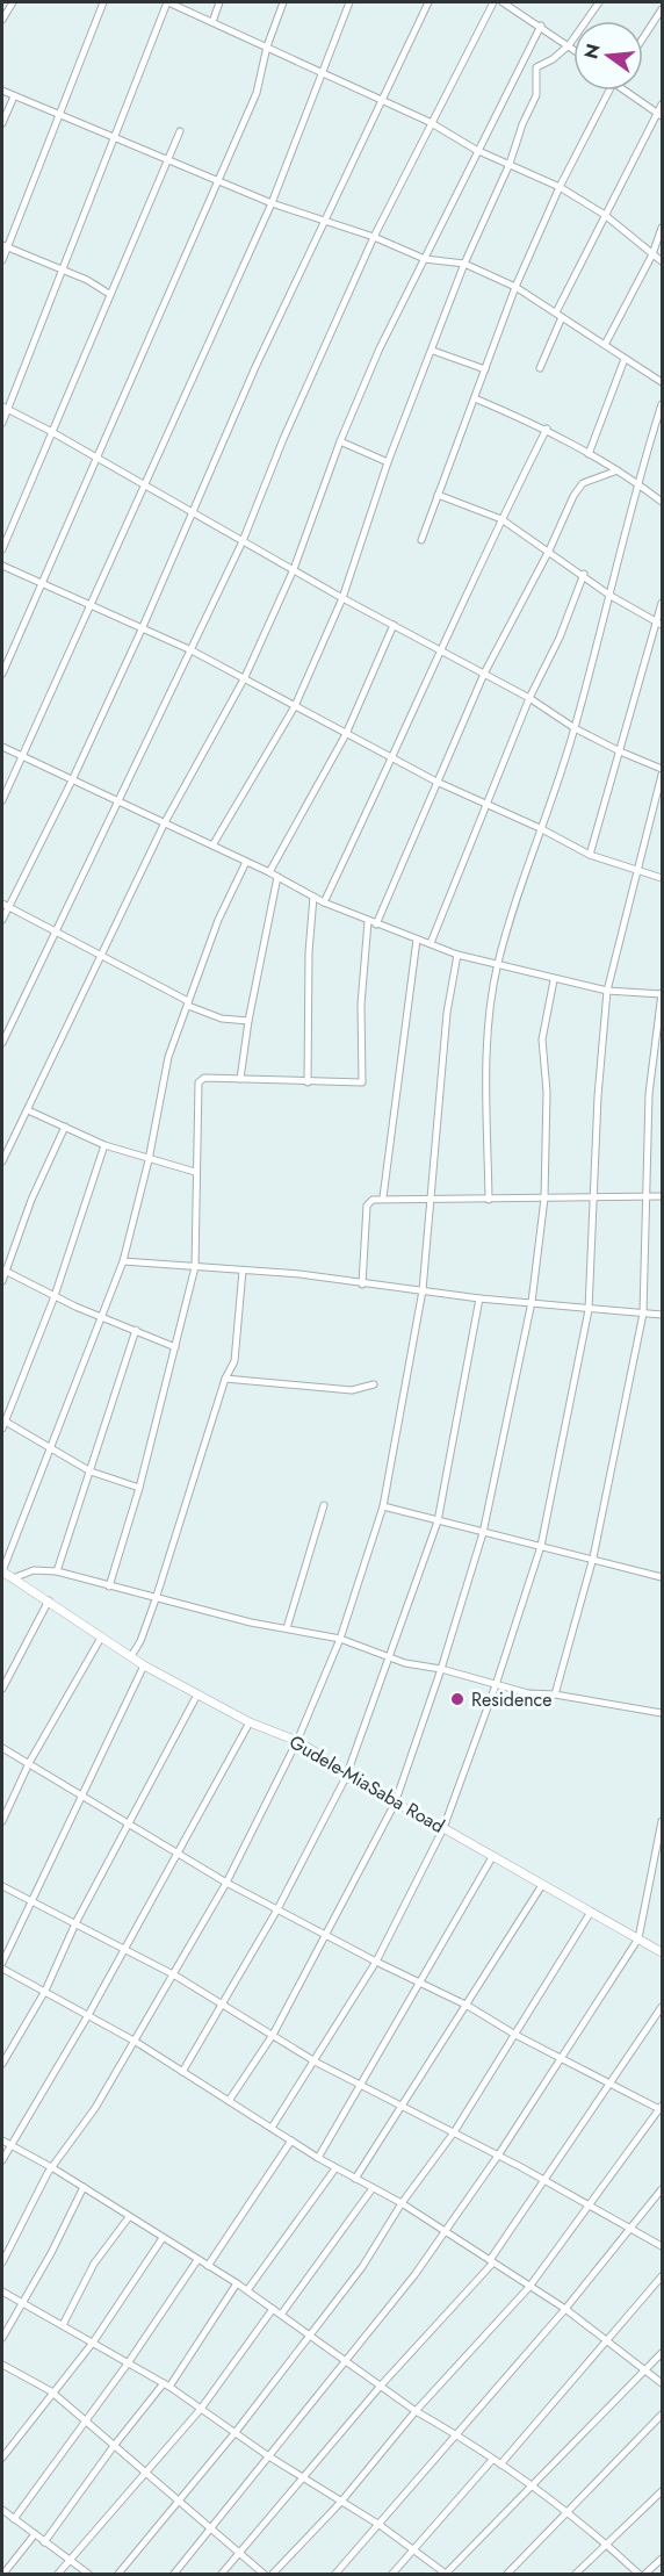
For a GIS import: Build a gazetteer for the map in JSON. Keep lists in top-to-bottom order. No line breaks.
{"streets":{"street":["Gudele-MiaSaba Road"]},"places":["Residence"],"north":"left"}
